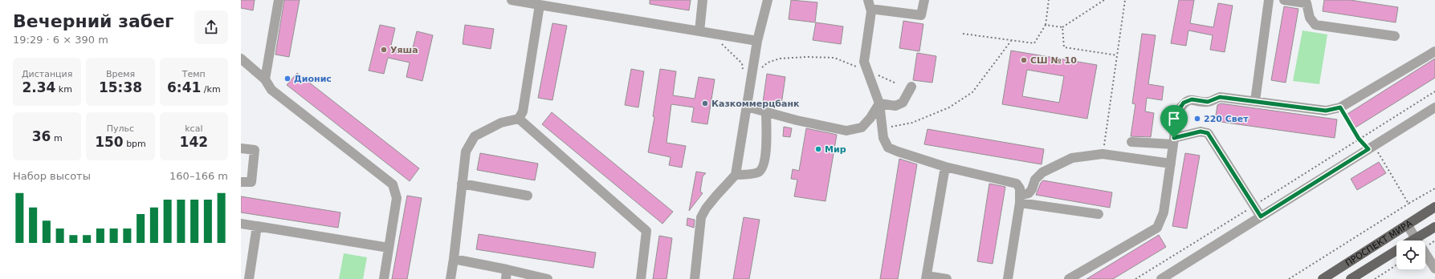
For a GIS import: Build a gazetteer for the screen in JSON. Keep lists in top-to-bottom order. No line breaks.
{"streets":{"main road":["ПРОСПЕКТ МИРА"]},"places":["Уяша","СШ № 10","Дионис","Казкоммерцбанк","220 Свет","Мир"],"page":{"heading":["Вечерний забег","19:29 · 6 × 390 m"],"stats":[["Дистанция","2.34 km"],["Время","15:38"],["Темп","6:41 /km"],["36 m"],["Пульс","150 bpm"],["kcal","142"]],"chart":["Набор высоты","160–166 m"]}}
